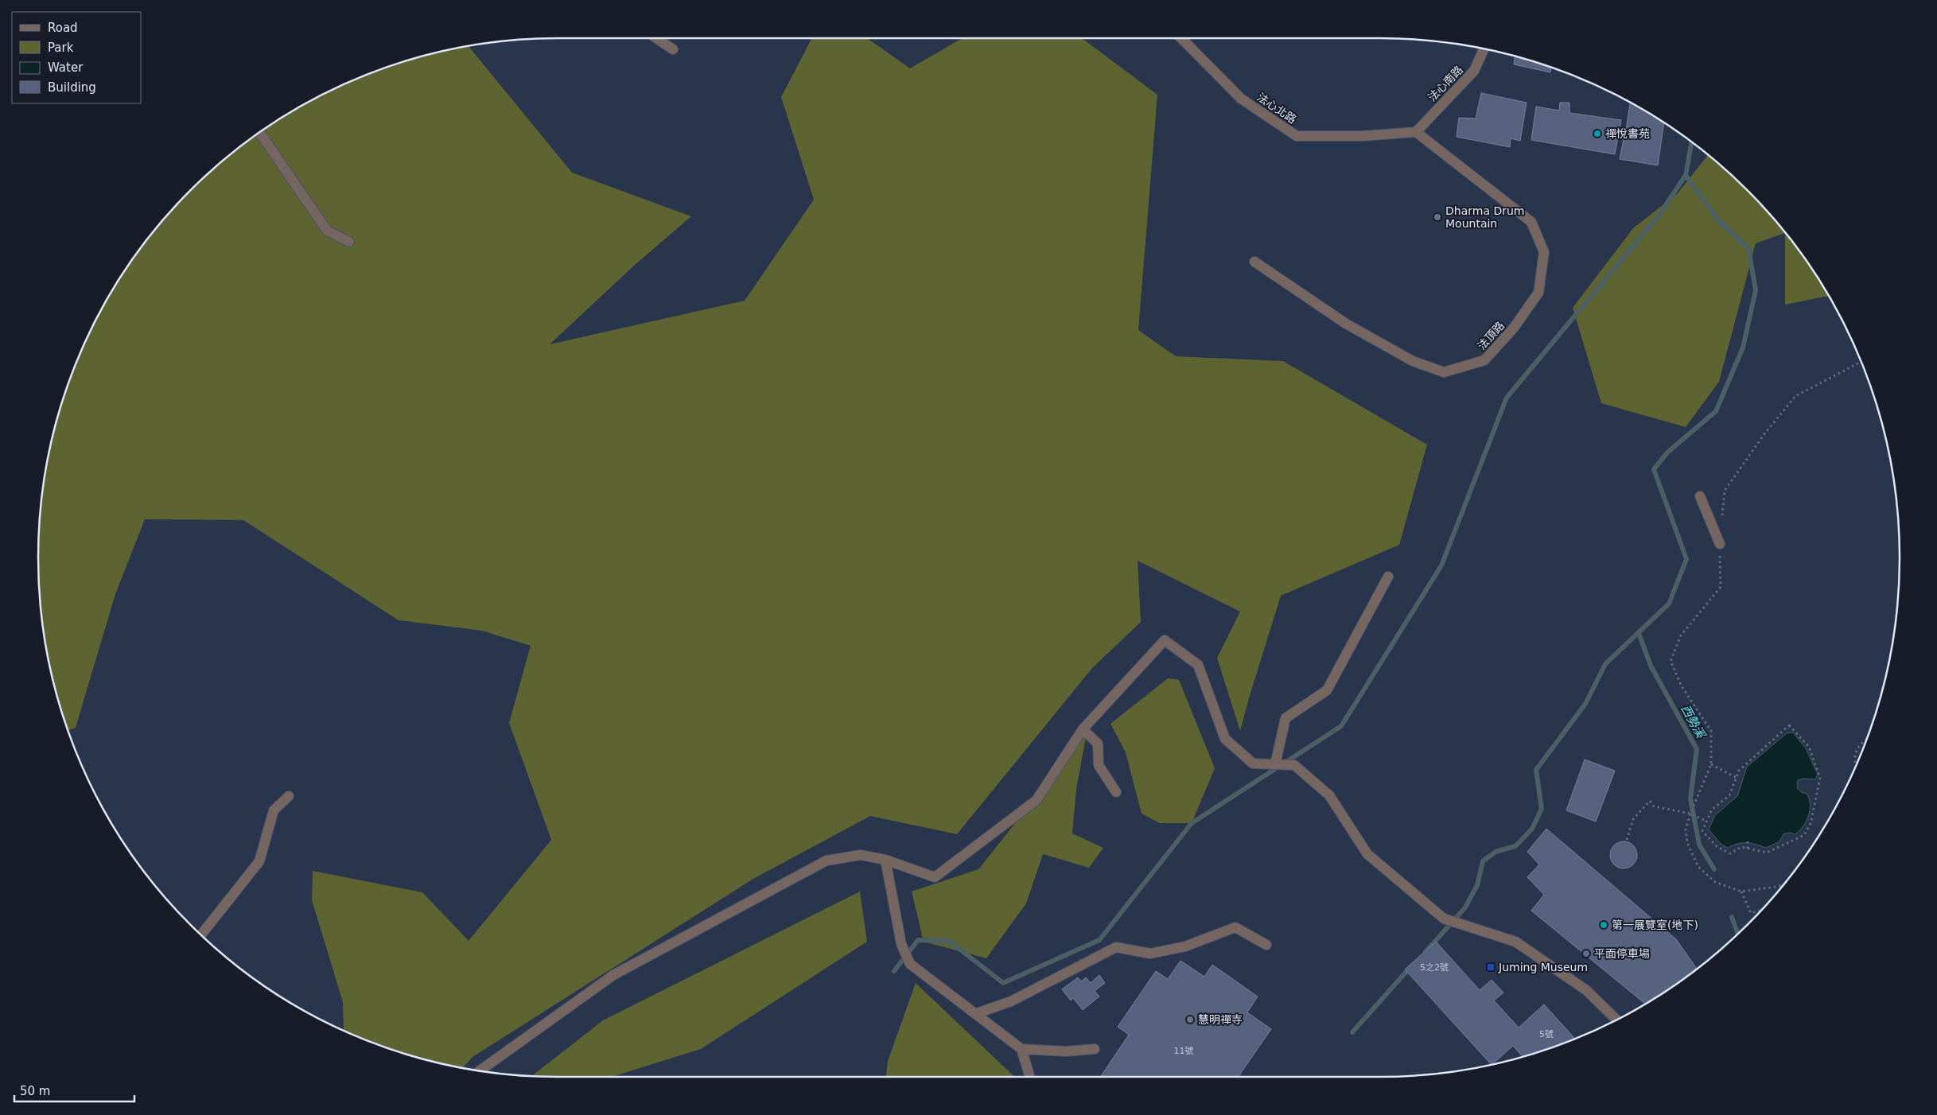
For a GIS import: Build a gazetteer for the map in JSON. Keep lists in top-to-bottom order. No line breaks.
{"streets":{"street":["法心南路","法心北路","法頂路"]},"crossings":[["法心南路","法心北路"],["法心南路","法頂路"],["法心北路","法頂路"]],"water":["西勢溪"],"places":{"other":["禪悅書苑","Dharma Drum Mountain","第一展覽室(地下)","平面停車場","慧明禪寺"],"transit":["Juming Museum"]},"house_numbers":["5之2號","5號","11號"],"legend":["Road","Park","Water","Building"],"scale_bar":"50 m"}
